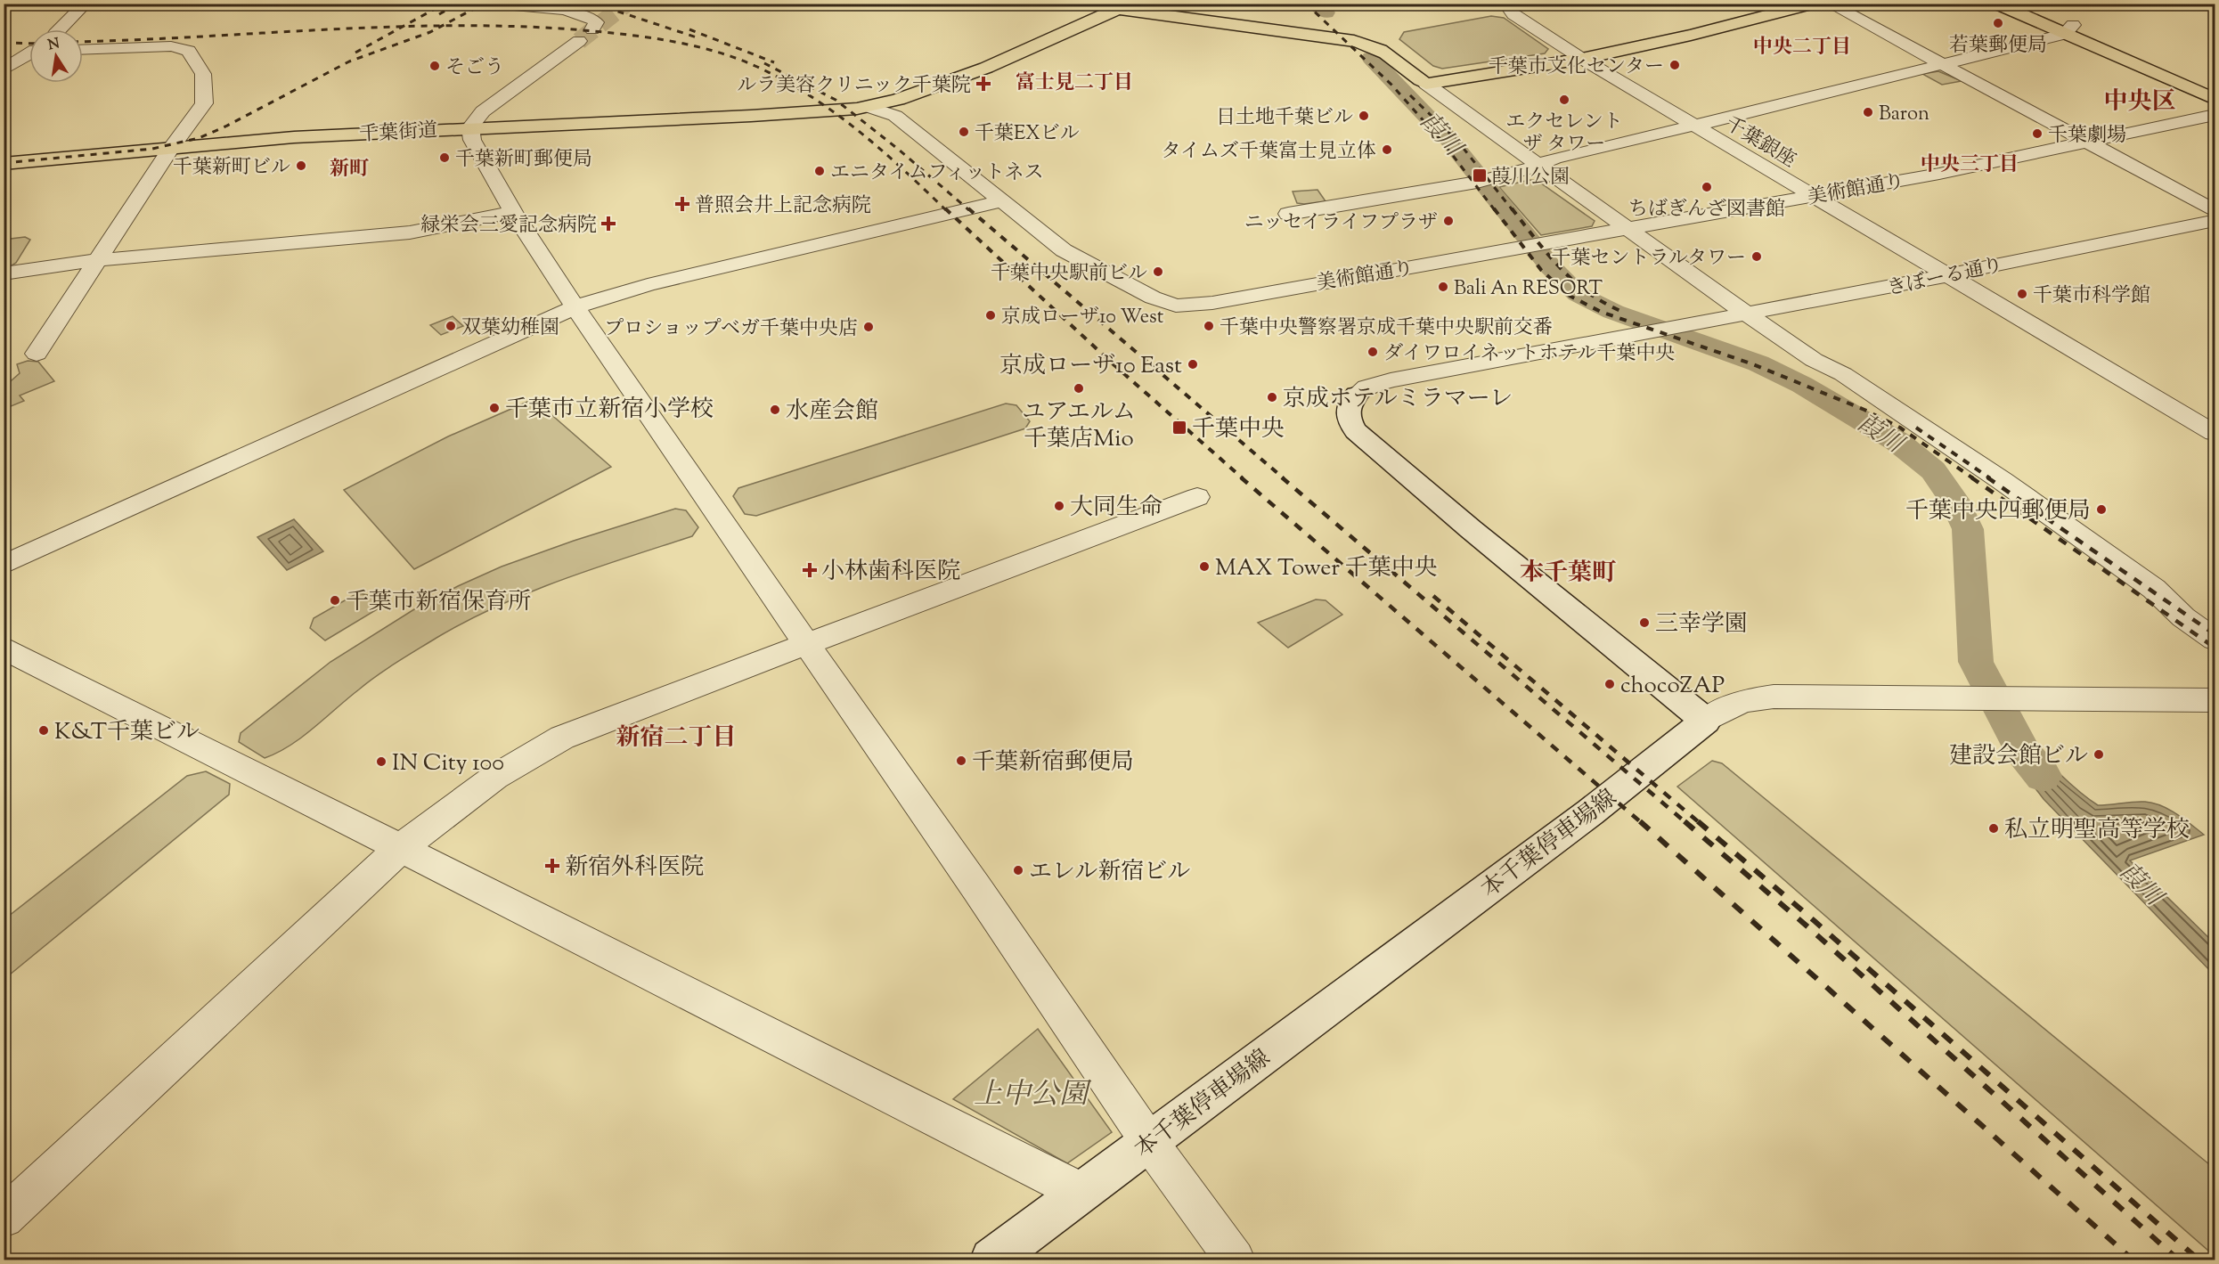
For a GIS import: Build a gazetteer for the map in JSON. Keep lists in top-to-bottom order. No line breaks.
{"streets":{"highway":["千葉街道"],"main road":["本千葉停車場線"],"street":["千葉銀座","美術館通り","きぼーる通り"]},"crossings":[["千葉街道","美術館通り"],["千葉銀座","美術館通り"],["千葉銀座","きぼーる通り"]],"districts":["中央二丁目","富士見二丁目","中央区","中央三丁目","新町","本千葉町","新宿二丁目"],"water":["葭川"],"parks":["上中公園"],"places":{"other":["若葉郵便局","千葉市文化センター","そごう","エクセレント ザ タワー","Baron","日土地千葉ビル","千葉EXビル","千葉劇場","タイムズ千葉富士見立体","千葉新町郵便局","千葉新町ビル","エニタイムフィットネス","ちばぎんざ図書館","ニッセイライフプラザ","千葉セントラルタワー","千葉中央駅前ビル","Bali An RESORT","千葉市科学館","京成ローザ10 West","双葉幼稚園","千葉中央警察署京成千葉中央駅前交番","プロショップベガ千葉中央店","ダイワロイネットホテル千葉中央","京成ローザ10 East","ユアエルム 千葉店Mio","京成ホテルミラマーレ","千葉市立新宿小学校","水産会館","大同生命","千葉中央四郵便局","MAX Tower 千葉中央","千葉市新宿保育所","三幸学園","chocoZAP","K&T千葉ビル","建設会館ビル","千葉新宿郵便局","IN City 100","私立明聖高等学校","エレル新宿ビル"],"health":["ルラ美容クリニック千葉院","普照会井上記念病院","緑栄会三愛記念病院","小林歯科医院","新宿外科医院"],"transit":["葭川公園","千葉中央"]},"north":"top"}
